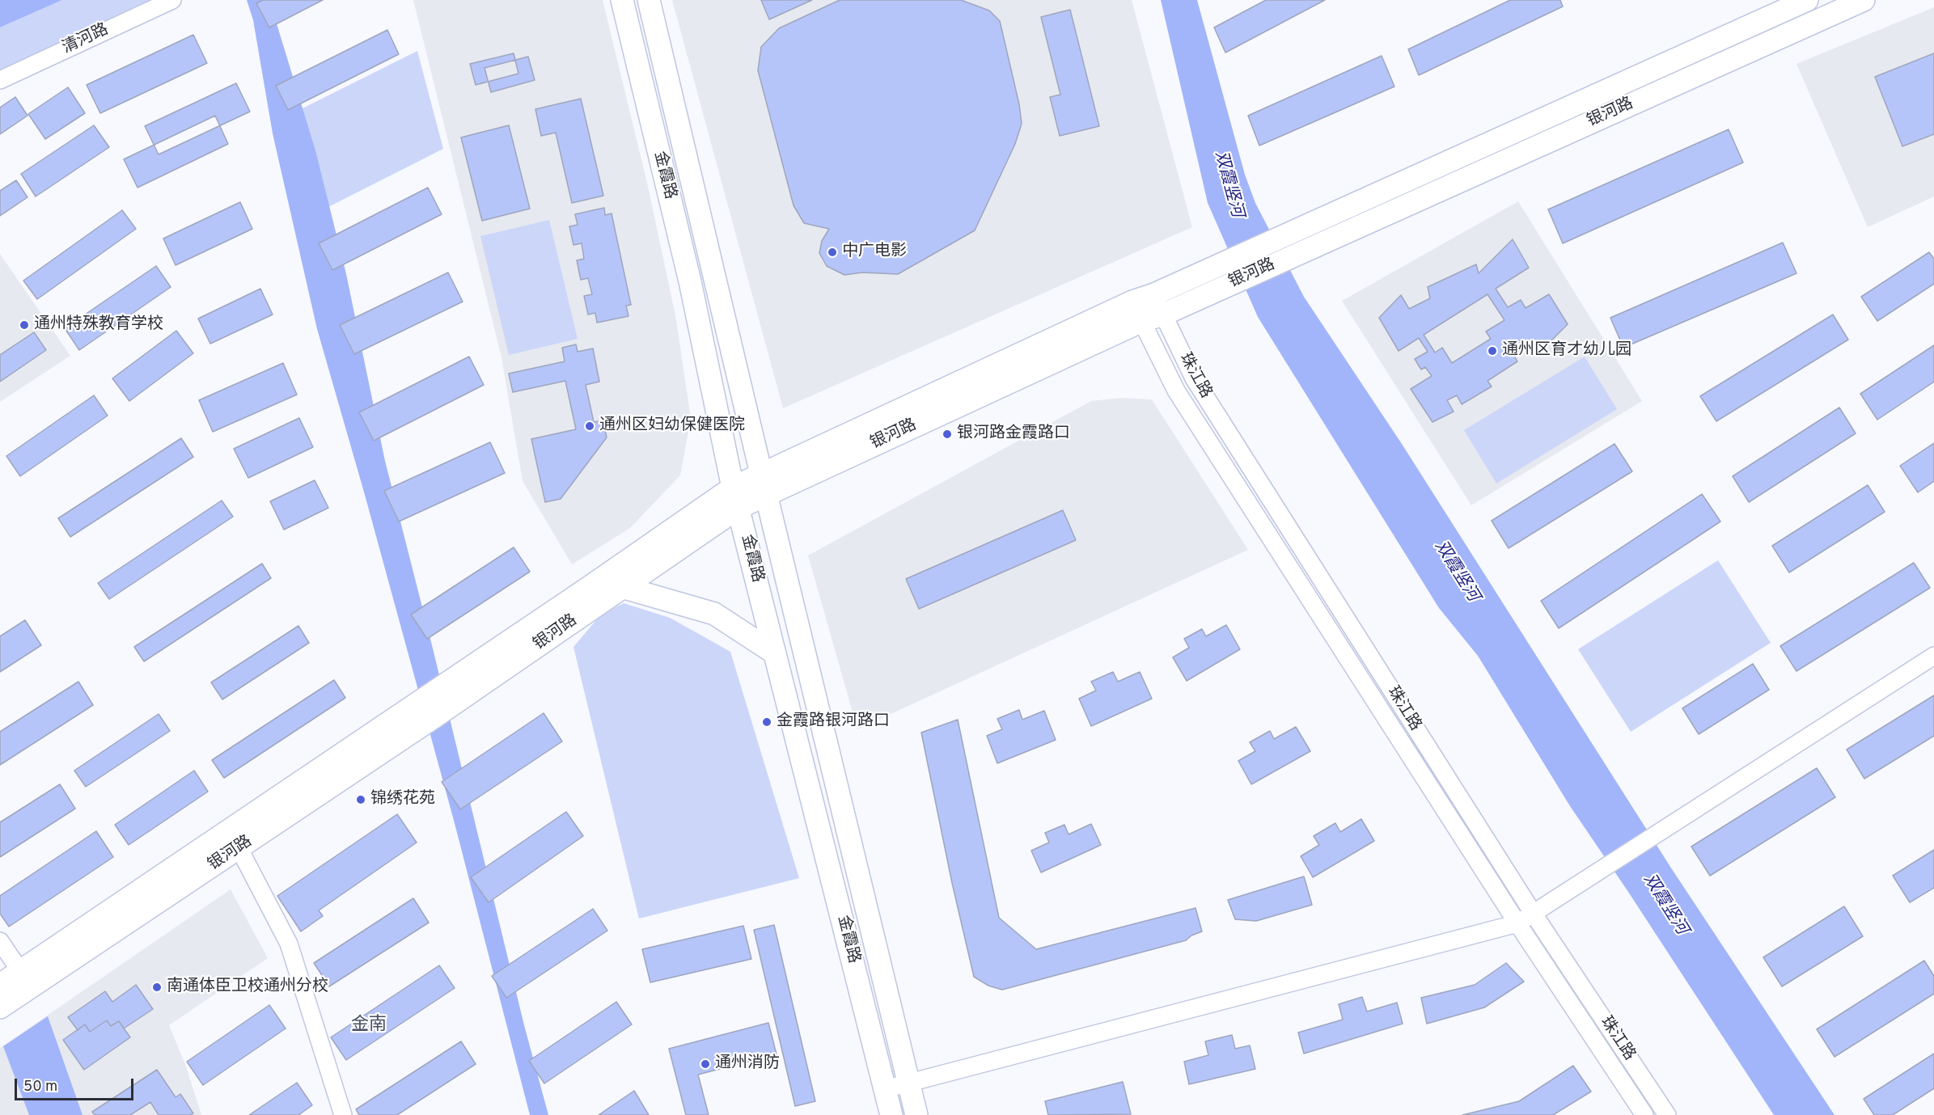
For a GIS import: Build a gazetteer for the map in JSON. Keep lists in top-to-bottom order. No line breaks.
{"streets":{"main road":["银河路","金霞路"],"street":["清河路","珠江路"]},"crossings":[["银河路","金霞路"],["银河路","珠江路"]],"districts":["金南"],"water":["双霞竖河"],"places":["中广电影","通州特殊教育学校","通州区育才幼儿园","通州区妇幼保健医院","银河路金霞路口","金霞路银河路口","锦绣花苑","南通体臣卫校通州分校","通州消防"],"scale_bar":"50 m"}
